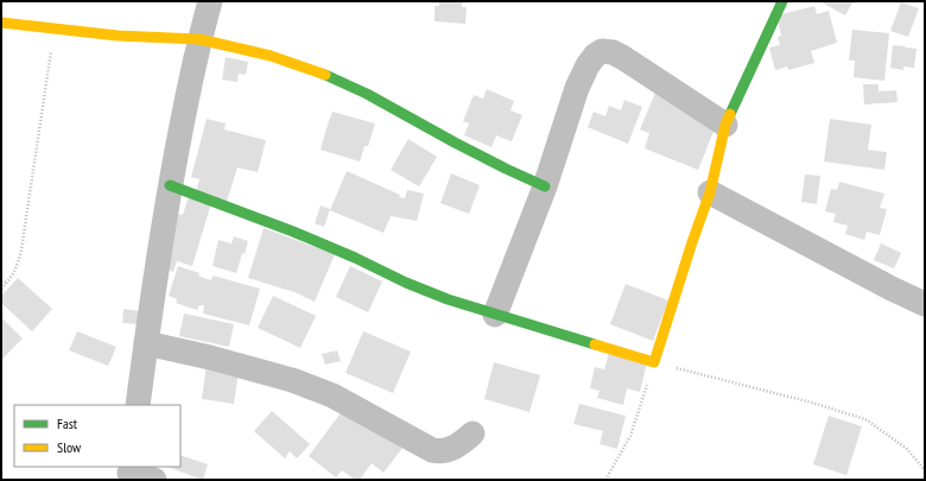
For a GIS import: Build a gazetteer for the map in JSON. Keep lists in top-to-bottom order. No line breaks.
{"legend":["Fast","Slow"]}
